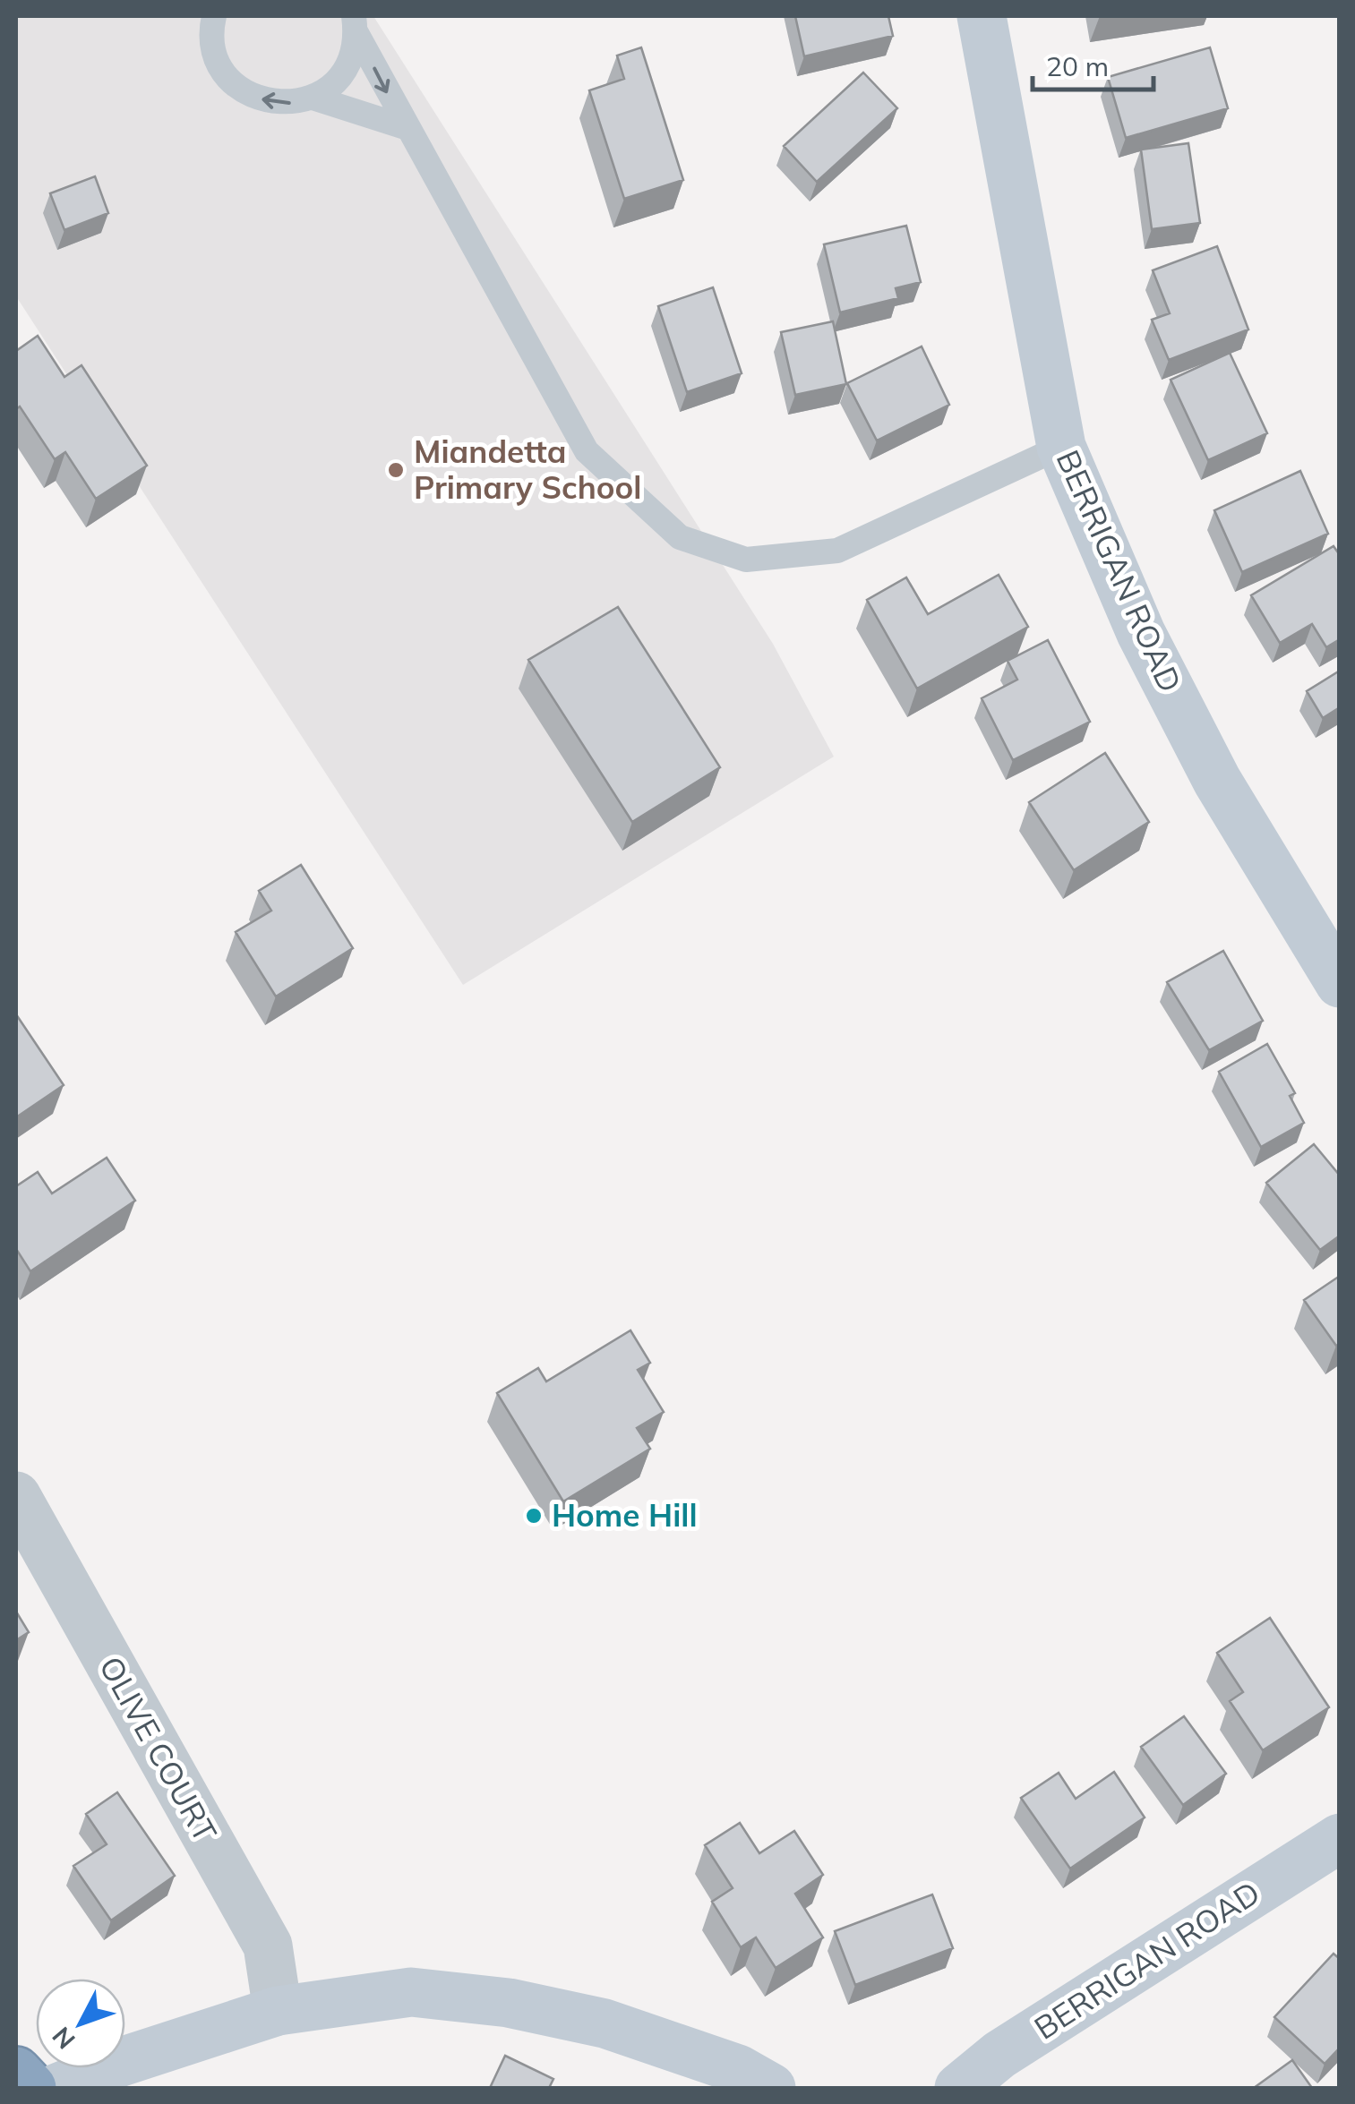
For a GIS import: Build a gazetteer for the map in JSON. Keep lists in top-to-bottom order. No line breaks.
{"streets":{"street":["BERRIGAN ROAD","OLIVE COURT"]},"places":["Miandetta Primary School","Home Hill"],"scale_bar":"20 m","north":"bottom left"}
